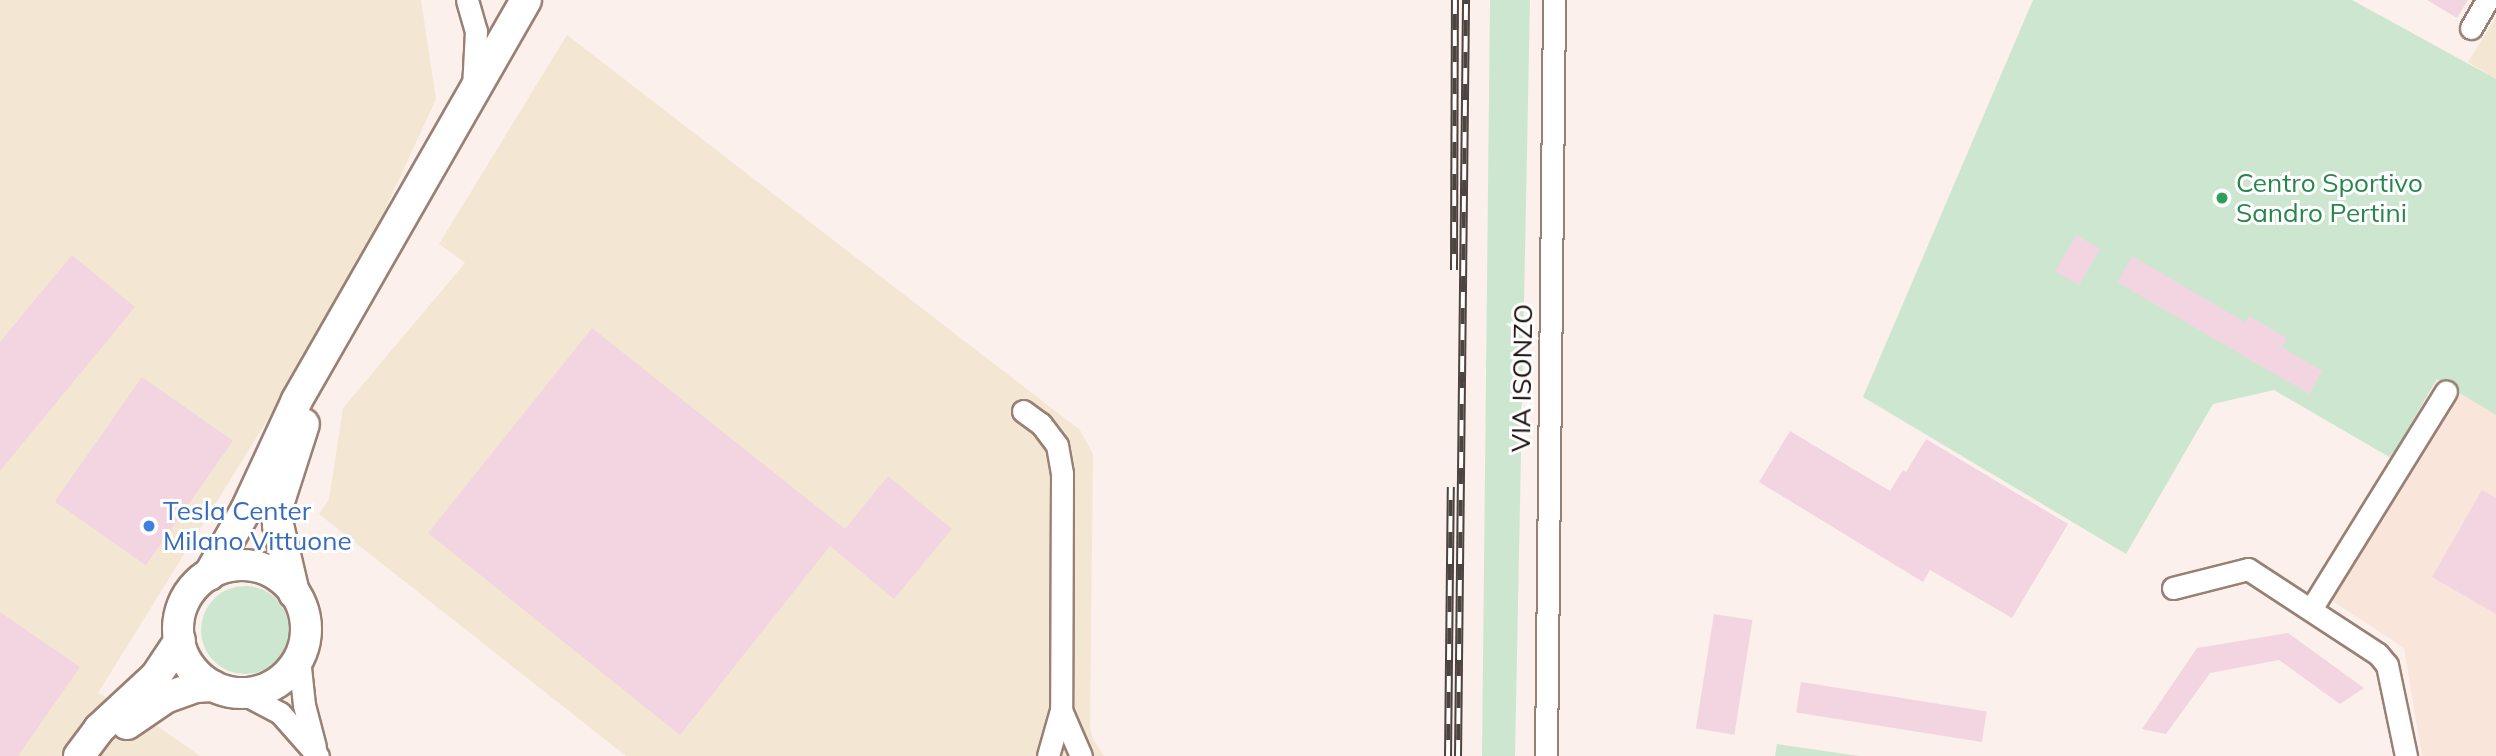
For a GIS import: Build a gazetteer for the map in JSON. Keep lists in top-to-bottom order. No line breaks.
{"streets":{"street":["VIA ISONZO"]},"places":["Centro Sportivo Sandro Pertini","Tesla Center Milano Vittuone"]}
